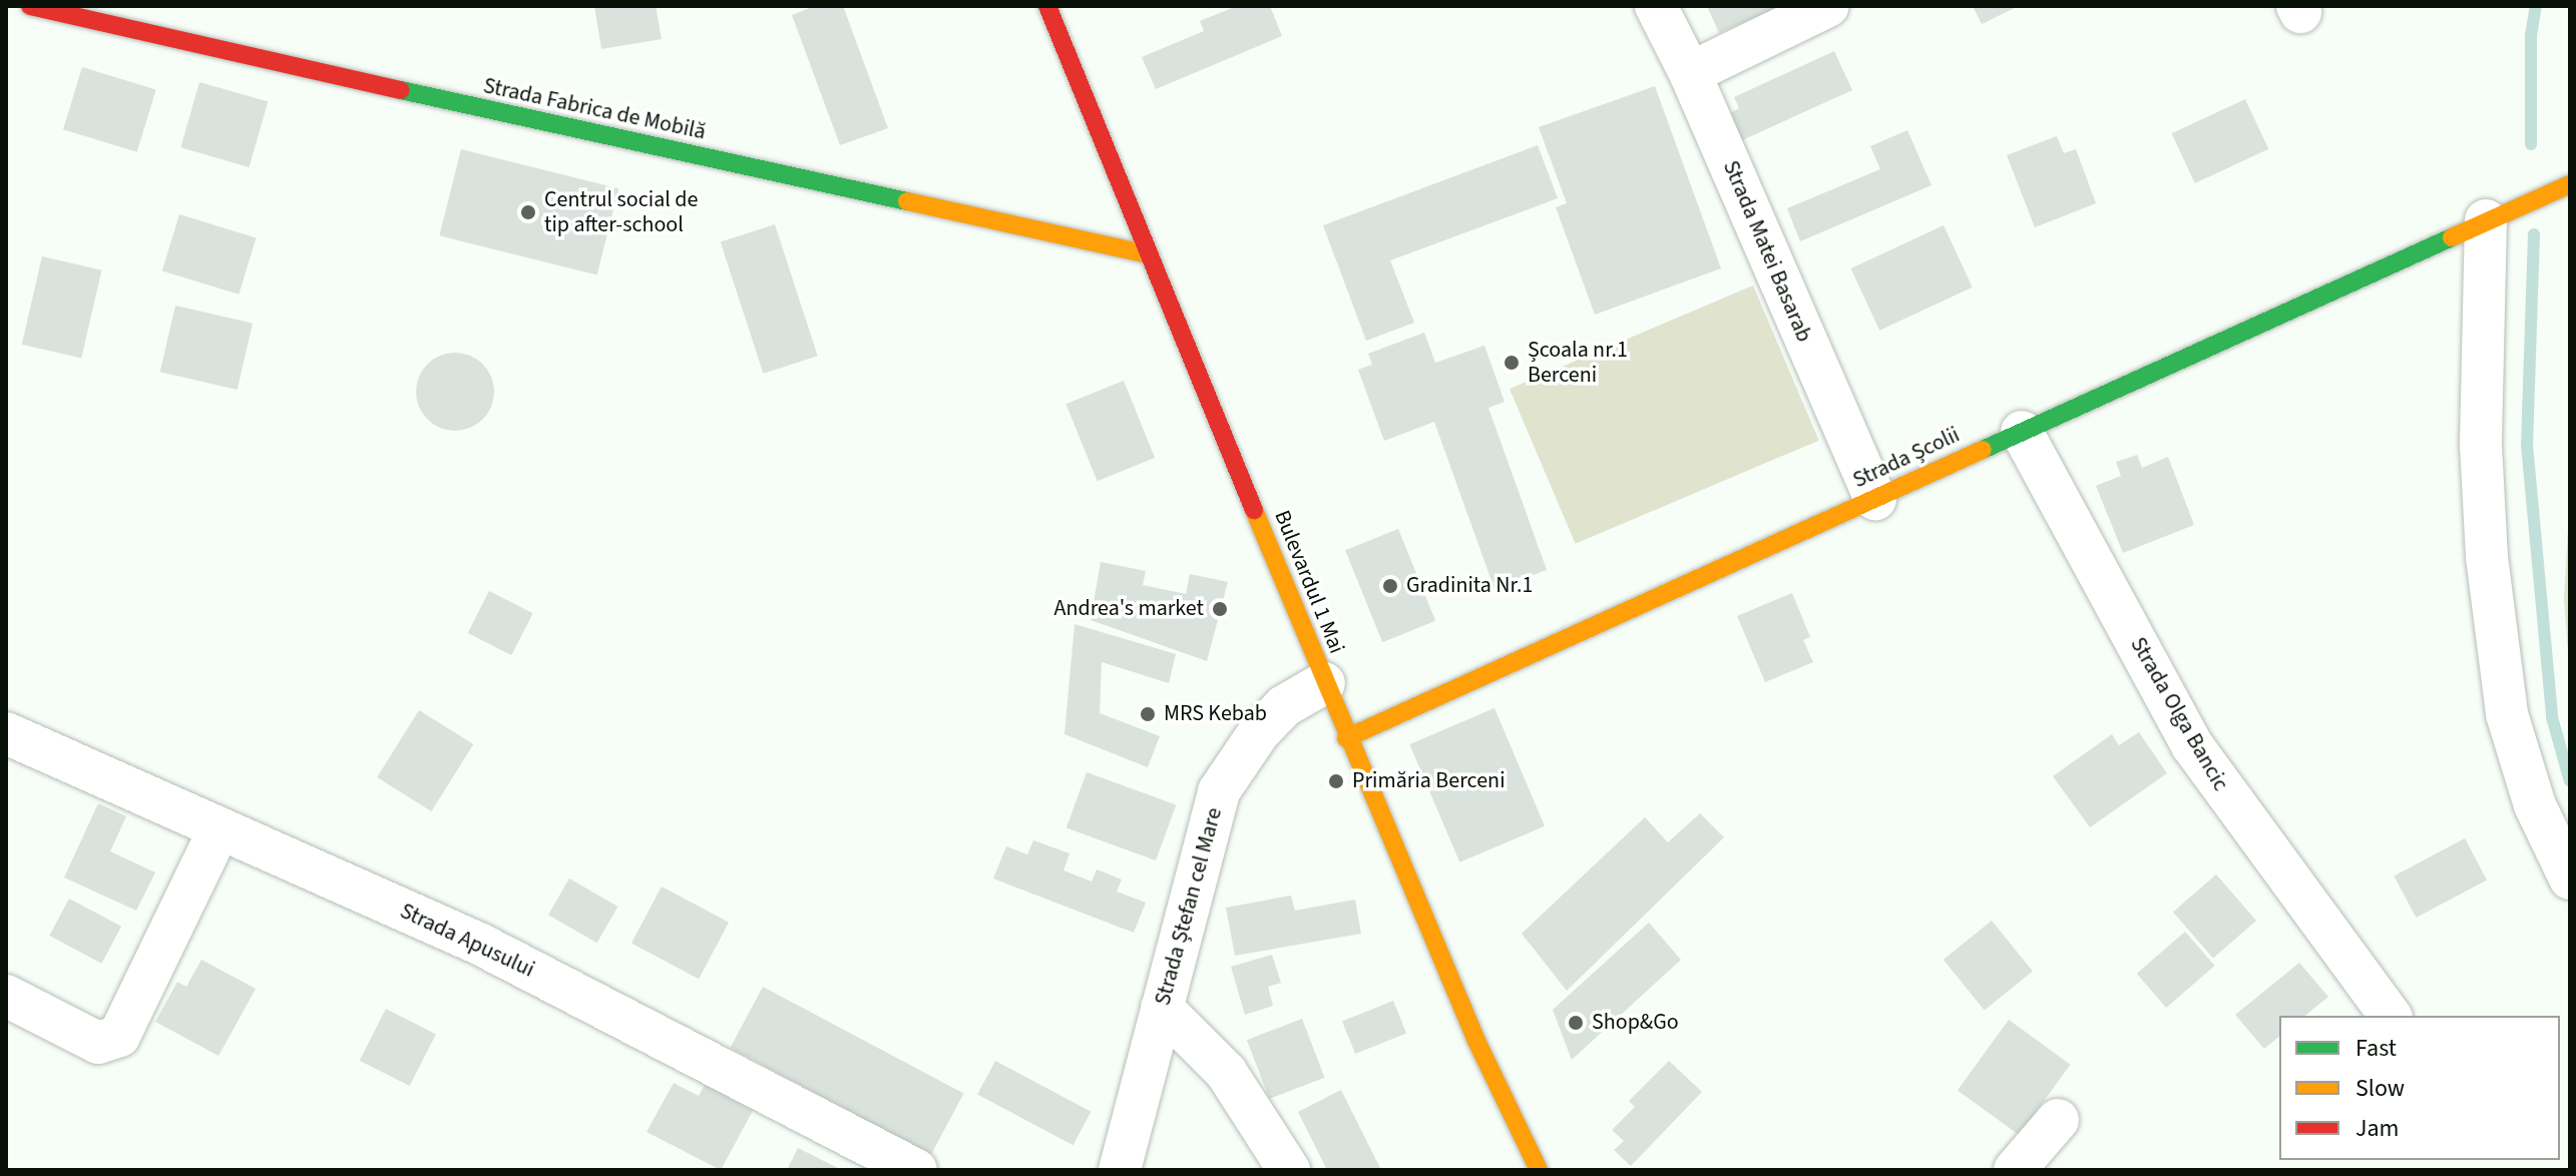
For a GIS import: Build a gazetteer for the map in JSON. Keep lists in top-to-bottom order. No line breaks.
{"streets":{"street":["Strada Fabrica de Mobilă","Strada Matei Basarab","Strada Școlii","Bulevardul 1 Mai","Strada Olga Bancic","Strada Ștefan cel Mare","Strada Apusului"]},"crossings":[["Strada Fabrica de Mobilă","Bulevardul 1 Mai"],["Strada Matei Basarab","Strada Școlii"],["Strada Școlii","Bulevardul 1 Mai"],["Strada Școlii","Strada Olga Bancic"],["Bulevardul 1 Mai","Strada Ștefan cel Mare"]],"places":["Centrul social de tip after-school","Școala nr.1 Berceni","Gradinita Nr.1","Andrea's market","MRS Kebab","Primăria Berceni","Shop&Go"],"legend":["Fast","Slow","Jam"]}
